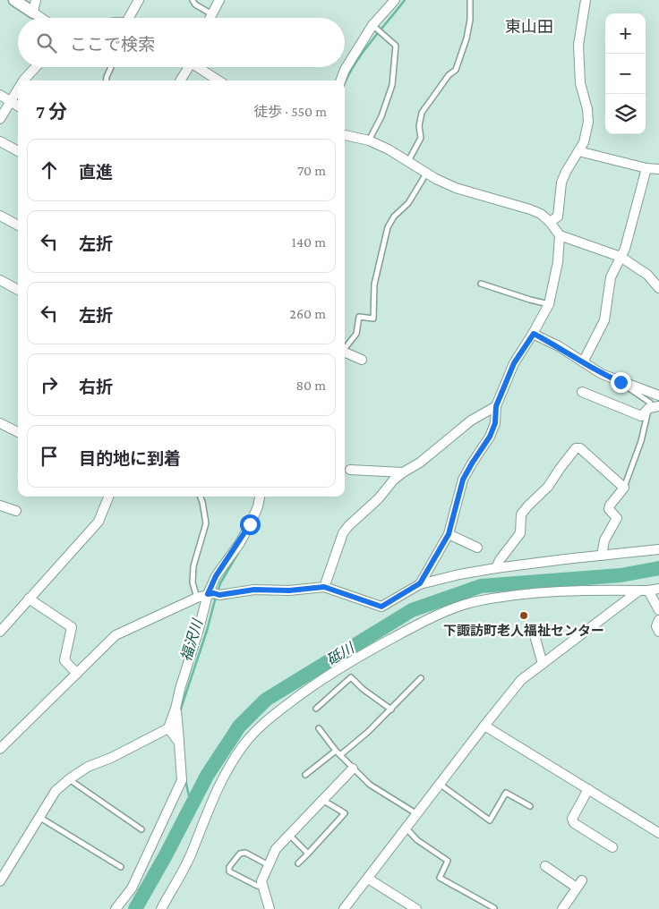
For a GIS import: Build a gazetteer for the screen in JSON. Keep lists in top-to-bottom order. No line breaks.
{"districts":["東山田"],"water":["福沢川","砥川"],"places":["下諏訪町老人福祉センター"],"page":{"map_buttons":["+","−"],"search":"ここで検索","heading":["7 分","徒歩 · 550 m"],"list":[["直進","70 m"],["左折","140 m"],["左折","260 m"],["右折","80 m"],"目的地に到着"]}}
